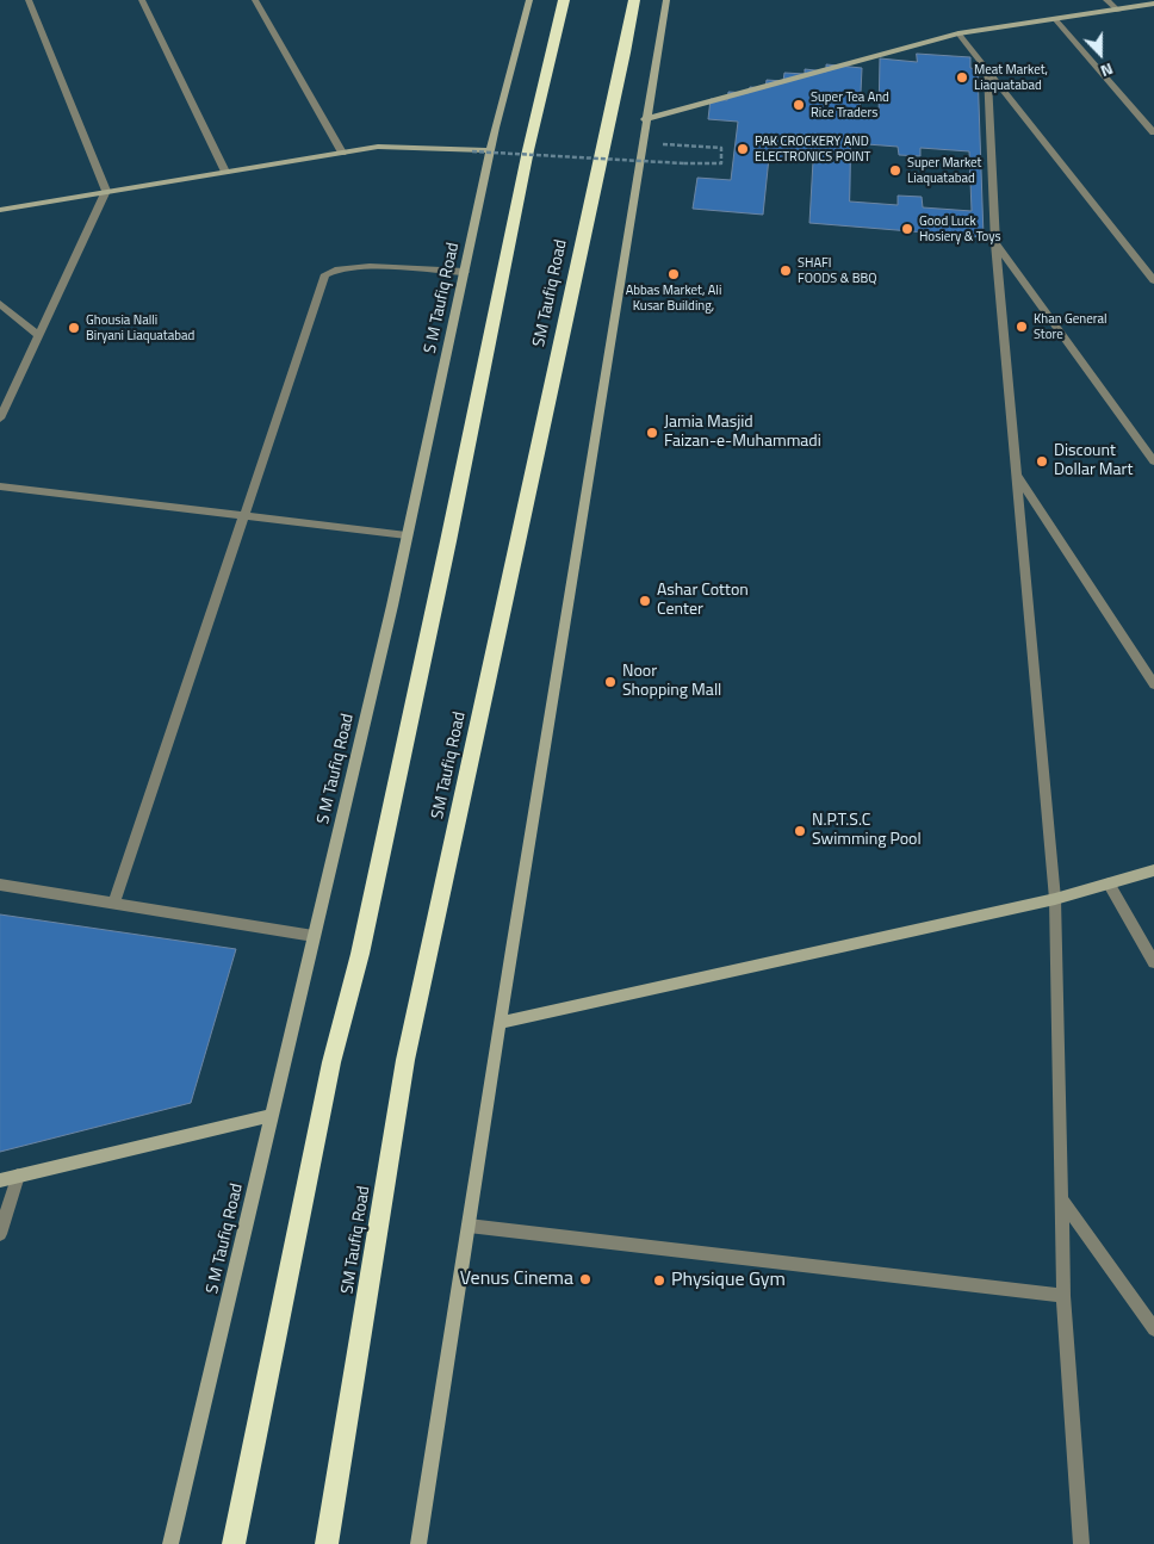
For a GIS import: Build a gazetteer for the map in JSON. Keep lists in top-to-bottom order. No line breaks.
{"streets":{"highway":["SM Taufiq Road"],"main road":["S M Taufiq Road"]},"places":["Meat Market, Liaquatabad","Super Tea And Rice Traders","PAK CROCKERY AND ELECTRONICS POINT","Super Market Liaquatabad","Good Luck Hosiery & Toys","SHAFI FOODS & BBQ","Abbas Market, Ali Kusar Building,","Khan General Store","Ghousia Nalli Biryani Liaquatabad","Jamia Masjid Faizan-e-Muhammadi","Discount Dollar Mart","Ashar Cotton Center","Noor Shopping Mall","N.P.T.S.C Swimming Pool","Venus Cinema","Physique Gym"],"north":"bottom"}
